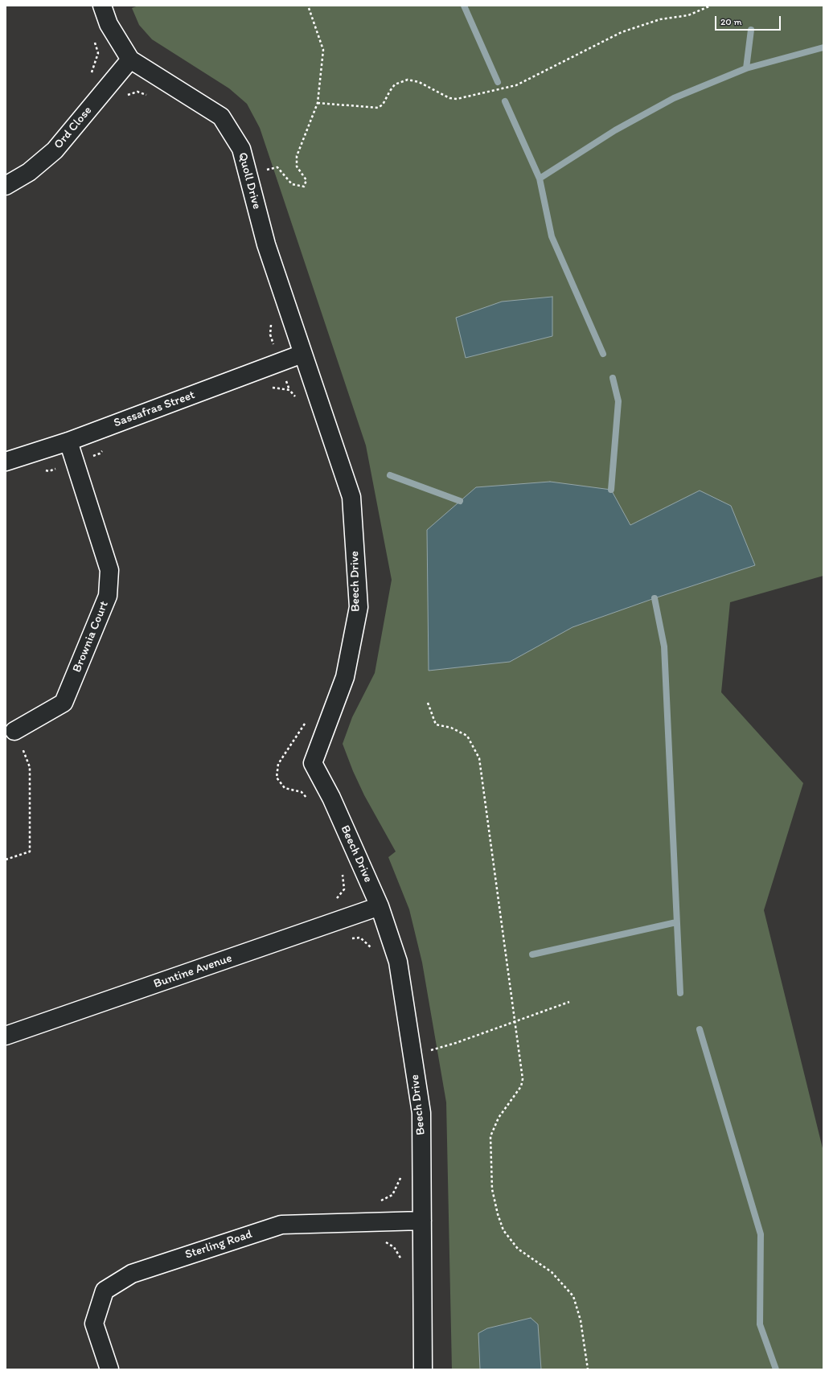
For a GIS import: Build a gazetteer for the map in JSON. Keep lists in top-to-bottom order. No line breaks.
{"streets":{"street":["Ord Close","Quoll Drive","Sassafras Street","Beech Drive","Brownia Court","Buntine Avenue","Sterling Road"]},"crossings":[["Ord Close","Quoll Drive"],["Quoll Drive","Sassafras Street"],["Quoll Drive","Beech Drive"],["Sassafras Street","Beech Drive"],["Sassafras Street","Brownia Court"],["Beech Drive","Buntine Avenue"],["Beech Drive","Sterling Road"]],"scale_bar":"20 m"}
